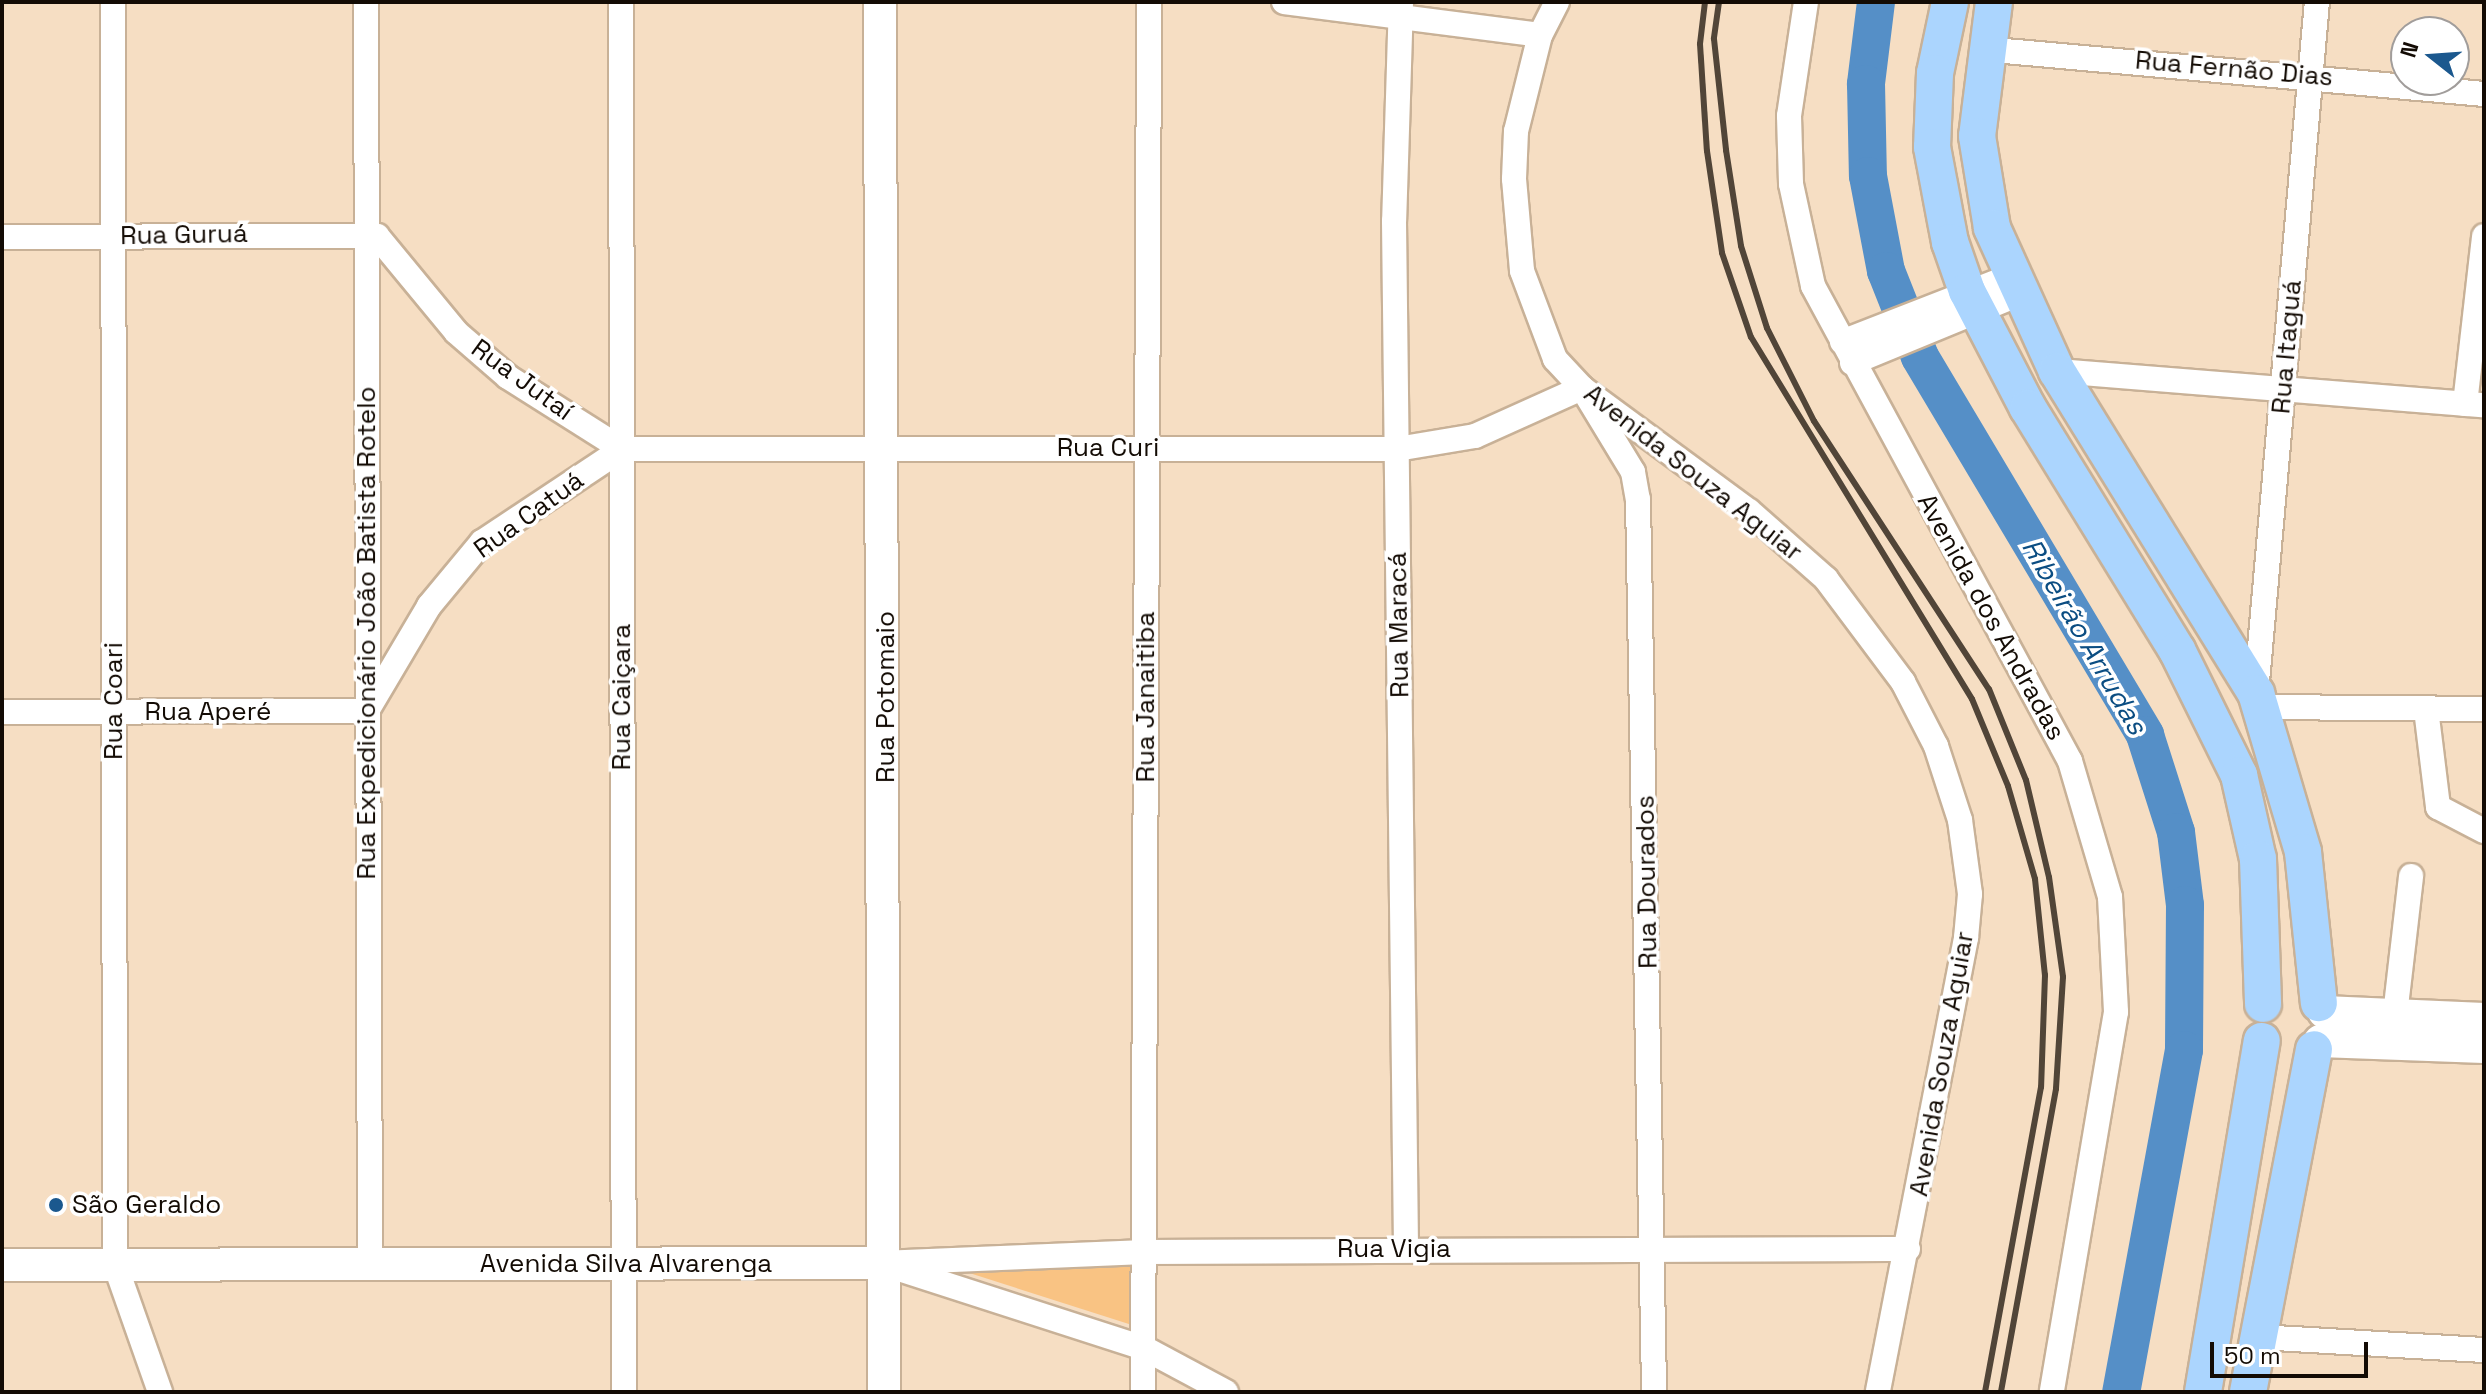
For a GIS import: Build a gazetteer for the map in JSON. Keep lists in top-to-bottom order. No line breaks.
{"streets":{"street":["Rua Fernão Dias","Rua Guruá","Rua Itaguá","Rua Jutaí","Rua Curi","Avenida Souza Aguiar","Rua Catuá","Avenida dos Andradas","Rua Maracá","Rua Expedicionário João Batista Rotelo","Rua Caiçara","Rua Potomaio","Rua Janaitiba","Rua Coari","Rua Aperé","Rua Dourados","Rua Vigia","Avenida Silva Alvarenga"]},"crossings":[["Rua Fernão Dias","Rua Itaguá"],["Rua Guruá","Rua Jutaí"],["Rua Guruá","Rua Expedicionário João Batista Rotelo"],["Rua Guruá","Rua Coari"],["Rua Jutaí","Rua Curi"],["Rua Jutaí","Rua Catuá"],["Rua Jutaí","Rua Expedicionário João Batista Rotelo"],["Rua Jutaí","Rua Caiçara"],["Rua Curi","Avenida Souza Aguiar"],["Rua Curi","Rua Catuá"],["Rua Curi","Rua Maracá"],["Rua Curi","Rua Caiçara"],["Rua Curi","Rua Potomaio"],["Rua Curi","Rua Janaitiba"],["Rua Curi","Rua Dourados"],["Avenida Souza Aguiar","Rua Dourados"],["Avenida Souza Aguiar","Rua Vigia"],["Rua Catuá","Rua Expedicionário João Batista Rotelo"],["Rua Catuá","Rua Caiçara"],["Rua Catuá","Rua Aperé"],["Rua Maracá","Rua Vigia"],["Rua Expedicionário João Batista Rotelo","Rua Aperé"],["Rua Expedicionário João Batista Rotelo","Avenida Silva Alvarenga"],["Rua Caiçara","Avenida Silva Alvarenga"],["Rua Potomaio","Rua Vigia"],["Rua Potomaio","Avenida Silva Alvarenga"],["Rua Janaitiba","Rua Vigia"],["Rua Janaitiba","Avenida Silva Alvarenga"],["Rua Coari","Rua Aperé"],["Rua Coari","Avenida Silva Alvarenga"],["Rua Dourados","Rua Vigia"],["Rua Vigia","Avenida Silva Alvarenga"]],"water":["Ribeirão Arrudas"],"places":["São Geraldo"],"scale_bar":"50 m","north":"left"}
